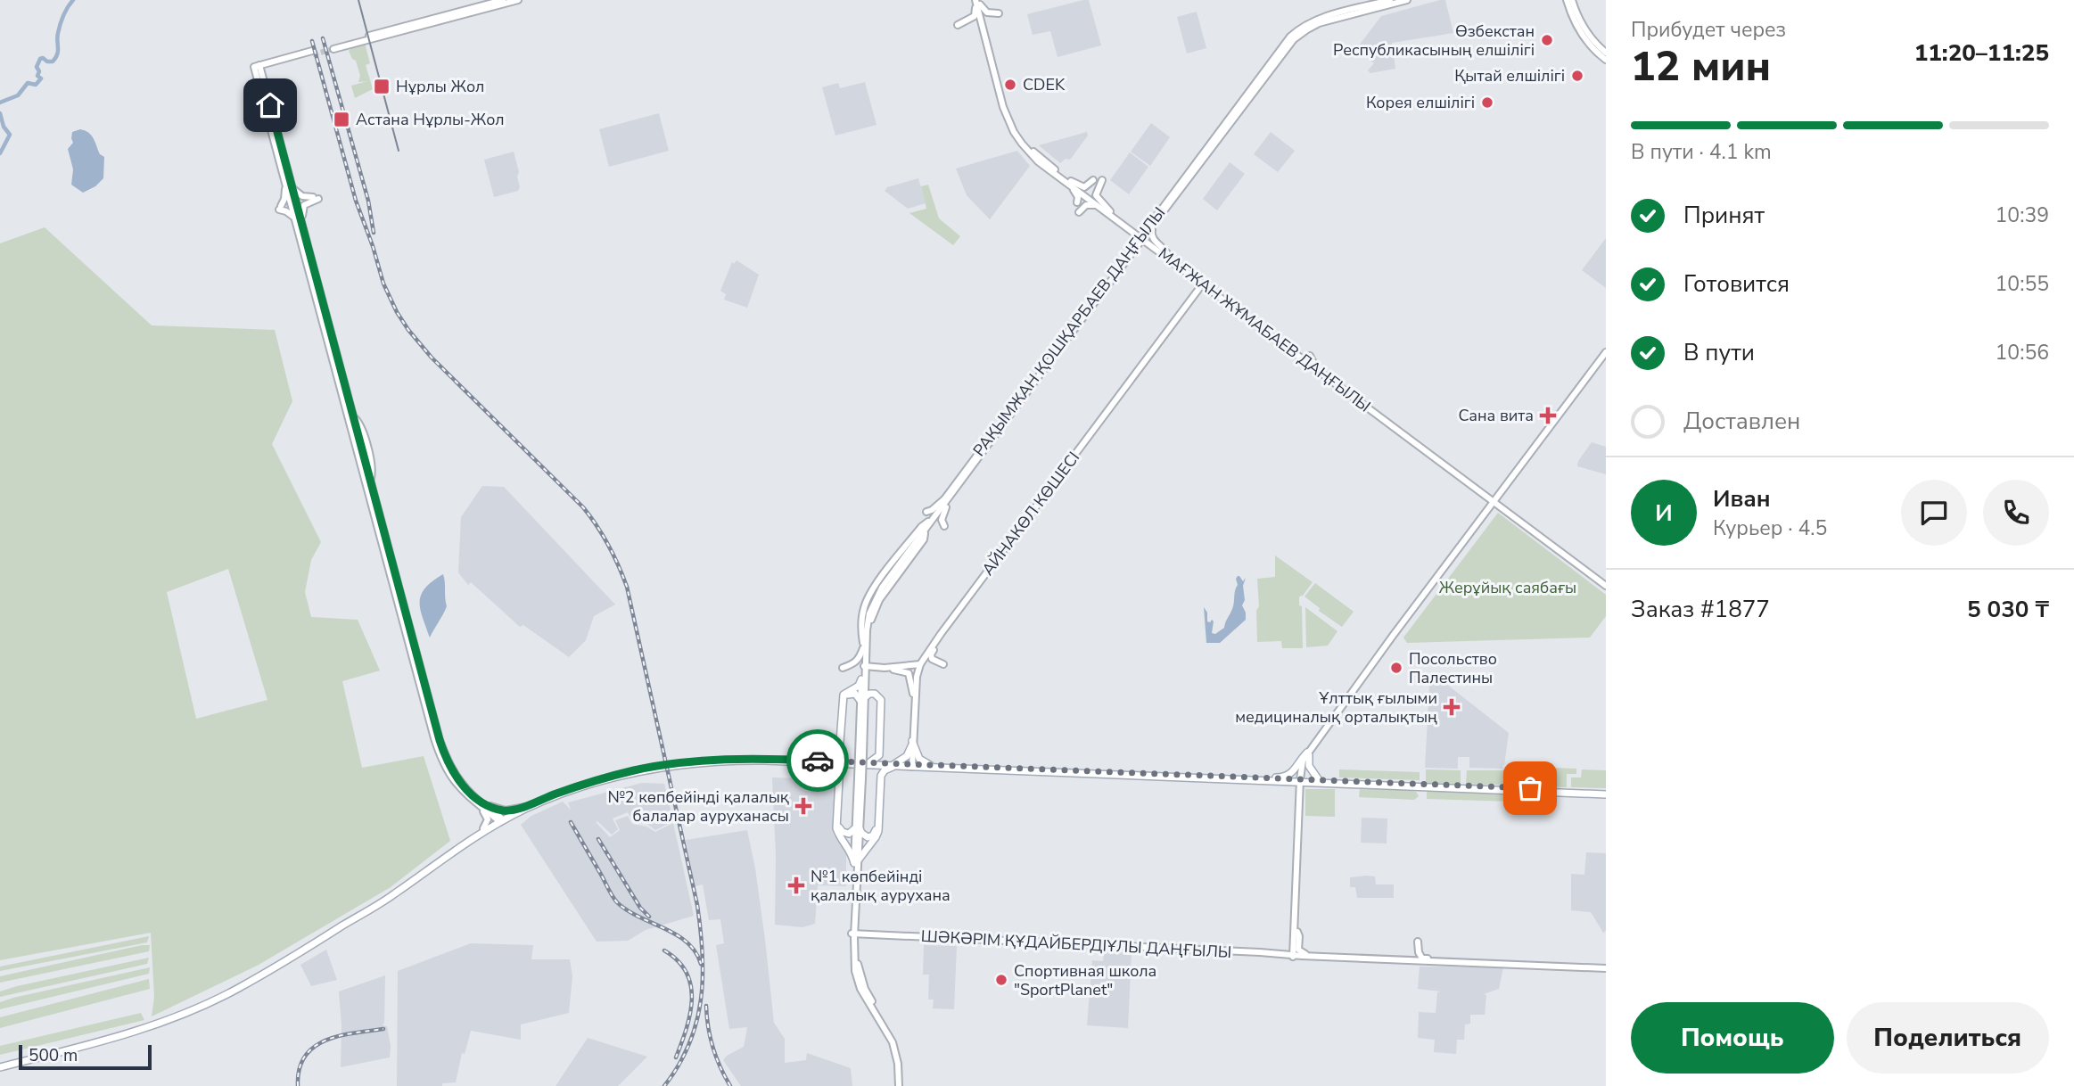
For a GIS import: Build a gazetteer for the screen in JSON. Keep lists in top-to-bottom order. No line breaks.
{"streets":{"main road":["МАҒЖАН ЖҰМАБАЕВ ДАҢҒЫЛЫ","РАҚЫМЖАН ҚОШҚАРБАЕВ ДАҢҒЫЛЫ","АЙНАКӨЛ КӨШЕСІ","ШӘКӘРІМ ҚҰДАЙБЕРДІҰЛЫ ДАҢҒЫЛЫ"]},"crossings":[["МАҒЖАН ЖҰМАБАЕВ ДАҢҒЫЛЫ","РАҚЫМЖАН ҚОШҚАРБАЕВ ДАҢҒЫЛЫ"],["МАҒЖАН ЖҰМАБАЕВ ДАҢҒЫЛЫ","АЙНАКӨЛ КӨШЕСІ"]],"parks":["Жерұйық саябағы"],"places":{"other":["Өзбекстан Республикасының елшілігі","Қытай елшілігі","CDEK","Корея елшілігі","Посольство Палестины","Спортивная школа \"SportPlanet\""],"transit":["Нұрлы Жол","Астана Нұрлы-Жол"],"health":["Сана вита","Ұлттық ғылыми медициналық орталықтың","№2 көпбейінді қалалық балалар ауруханасы","№1 көпбейінді қалалық аурухана"]},"scale_bar":"500 m","page":{"heading":["12 мин","Прибудет через","11:20–11:25"],"panel":["Иван","Курьер · 4.5","Заказ #1877","5 030 ₸"],"bar":"В пути · 4.1 km","list":[["Принят","10:39"],["Готовится","10:55"],["В пути","10:56"],"Доставлен"],"round":"И","buttons":["Помощь","Поделиться"],"scale":"500 m"}}
